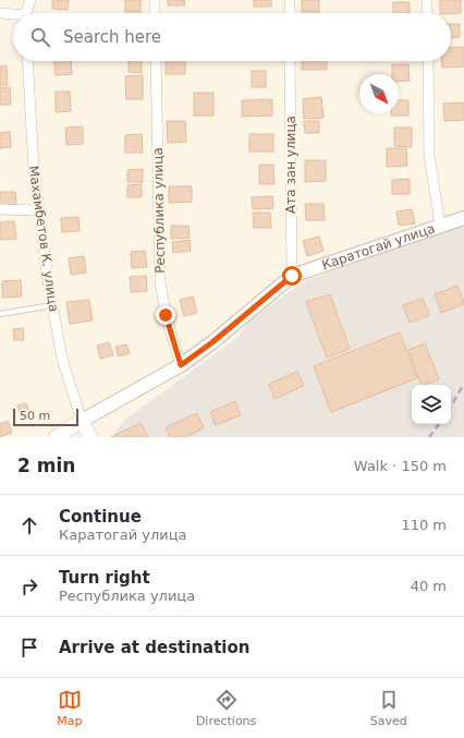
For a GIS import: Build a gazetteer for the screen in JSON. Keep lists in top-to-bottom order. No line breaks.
{"streets":{"main road":["Каратогай улица"],"street":["Ата зан улица","Республика улица","Махамбетов К. улица"]},"crossings":[["Ата зан улица","Каратогай улица"],["Республика улица","Каратогай улица"],["Махамбетов К. улица","Каратогай улица"]],"scale_bar":"50 m","north":"bottom right","page":{"search":"Search here","scale":"50 m","heading":["2 min","Walk · 150 m"],"list":[["Continue","Каратогай улица","110 m"],["Turn right","Республика улица","40 m"],"Arrive at destination"],"nav":["Map","Directions","Saved"]}}
